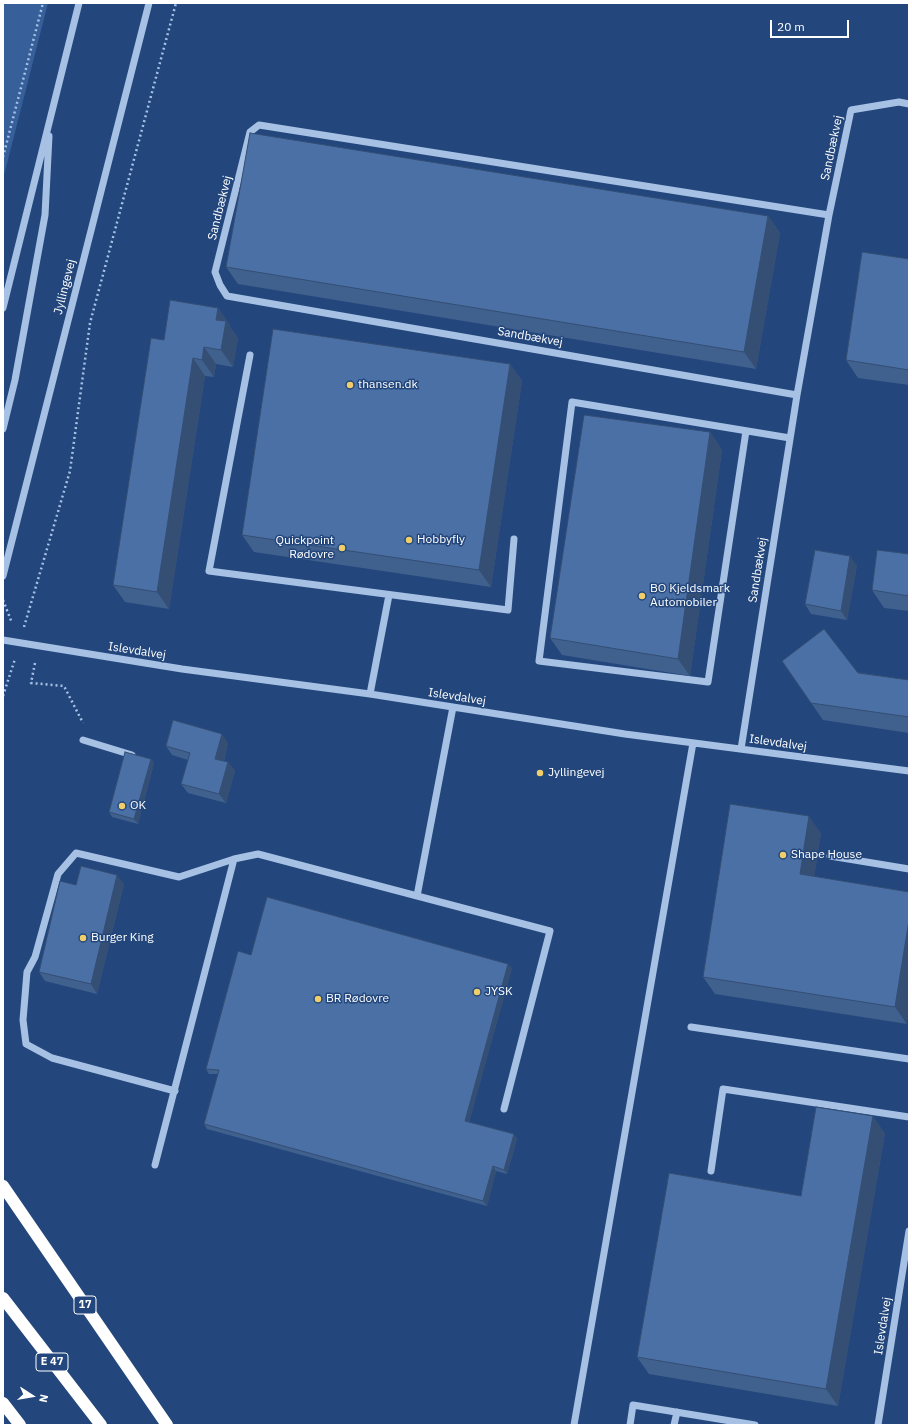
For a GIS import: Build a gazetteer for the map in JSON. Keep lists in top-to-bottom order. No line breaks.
{"streets":{"highway":["17","E 47"],"street":["Sandbækvej","Jyllingevej","Islevdalvej"]},"crossings":[["Sandbækvej","Islevdalvej"]],"places":["thansen.dk","Hobbyfly","Quickpoint Rødovre","BO Kjeldsmark Automobiler","Jyllingevej","OK","Shape House","Burger King","JYSK","BR Rødovre"],"scale_bar":"20 m","north":"right"}
